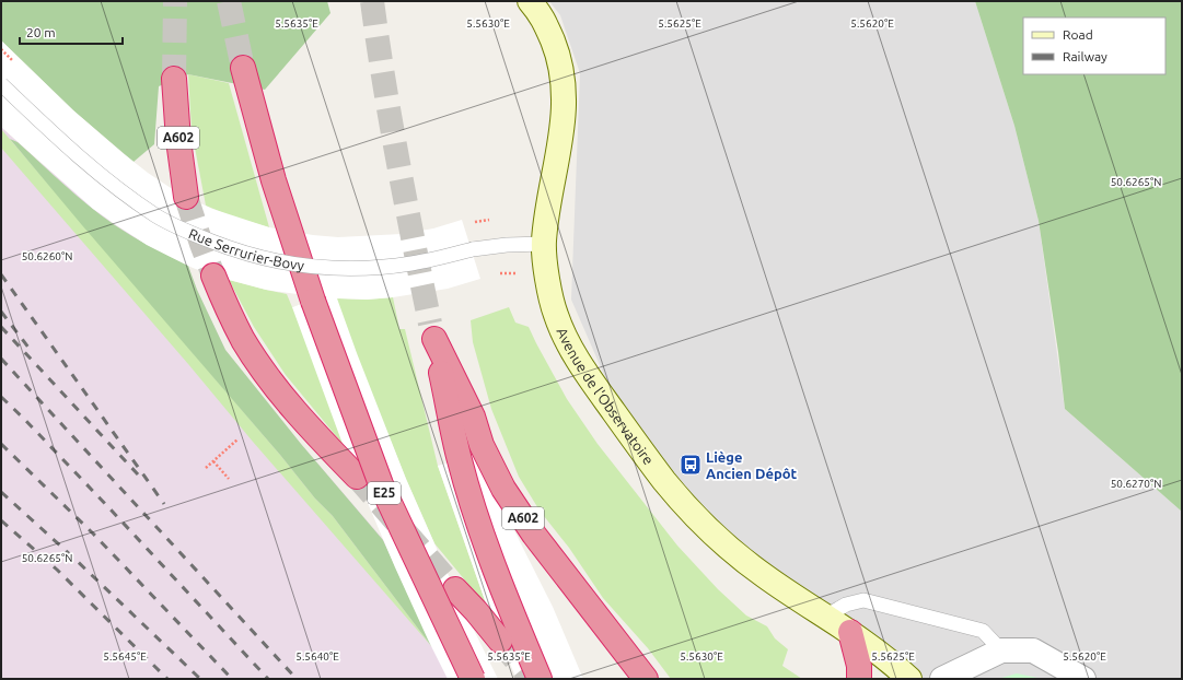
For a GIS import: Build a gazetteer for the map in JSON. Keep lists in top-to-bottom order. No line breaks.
{"streets":{"highway":["A602","E25"],"street":["Avenue de l'Observatoire"],"lane":["Rue Serrurier-Bovy"]},"crossings":[["Rue Serrurier-Bovy","Avenue de l'Observatoire"]],"places":{"bus stop":["Liège Ancien Dépôt"]},"legend":["Road","Railway"],"scale_bar":"20 m","coordinates":["5.5635°E","5.5630°E","5.5625°E","5.5620°E","50.6265°N","50.6260°N","50.6270°N","5.5645°E","5.5640°E"]}
